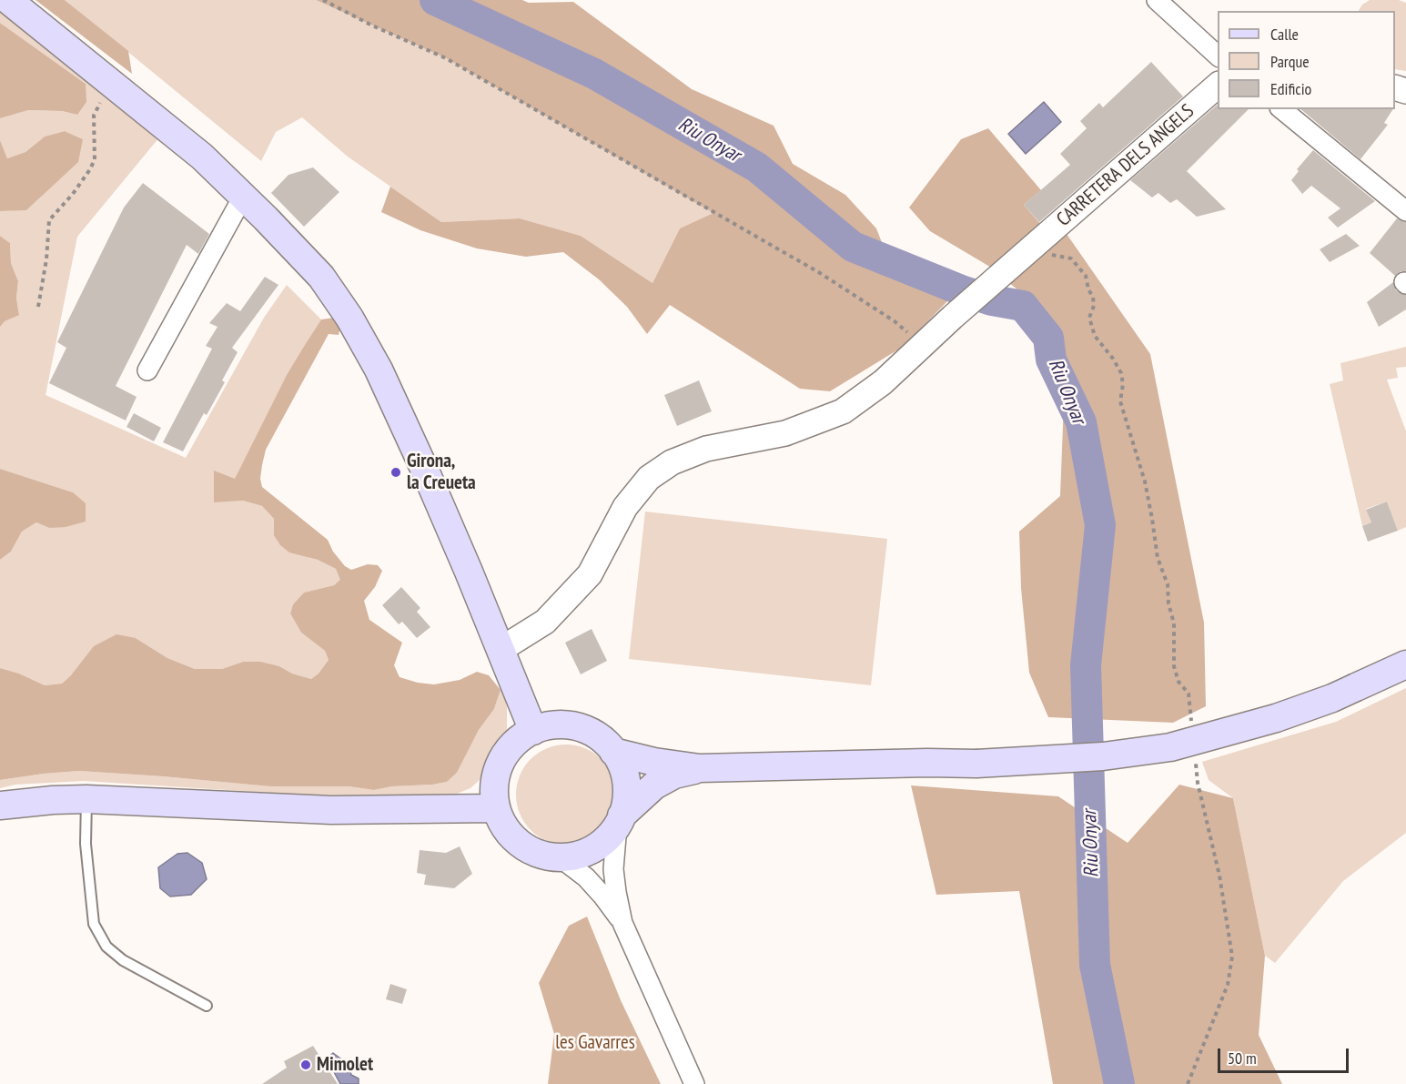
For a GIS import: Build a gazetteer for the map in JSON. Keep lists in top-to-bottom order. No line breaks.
{"streets":{"street":["CARRETERA DELS ANGELS"]},"water":["Riu Onyar"],"parks":["les Gavarres"],"places":["Girona, la Creueta","Mimolet"],"legend":["Calle","Parque","Edificio"],"scale_bar":"50 m"}
